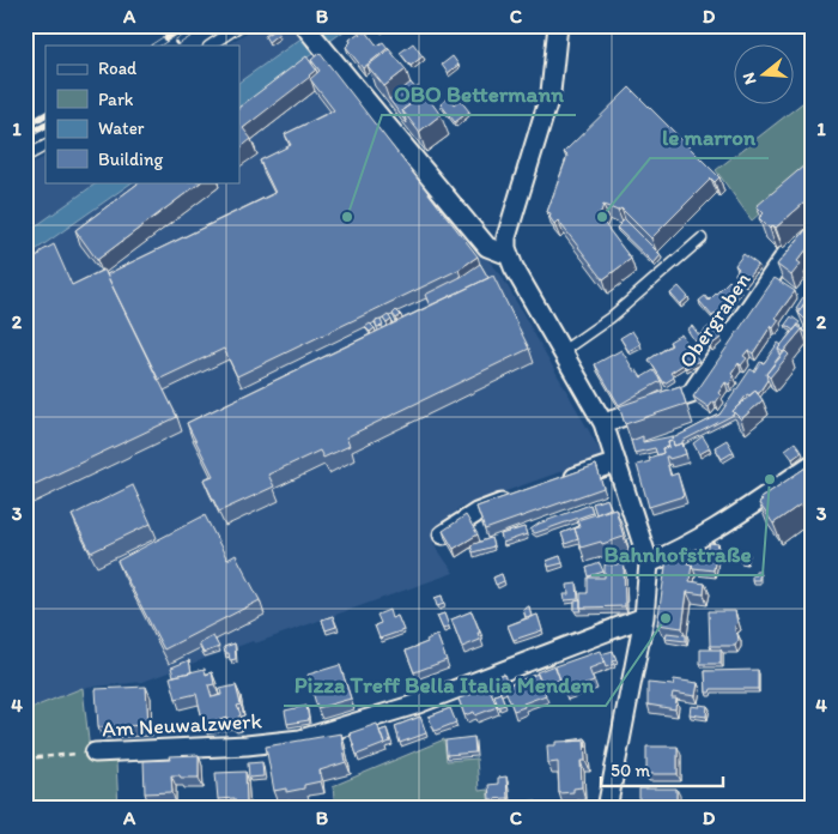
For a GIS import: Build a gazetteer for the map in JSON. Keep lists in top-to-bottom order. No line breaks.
{"streets":{"street":["Obergraben","Am Neuwalzwerk"]},"places":["OBO Bettermann","le marron","Bahnhofstraße","Pizza Treff Bella Italia Menden"],"legend":["Road","Park","Water","Building"],"scale_bar":"50 m","north":"left","grid":{"columns":["A","B","C","D"],"rows":["1","2","3","4"]}}
